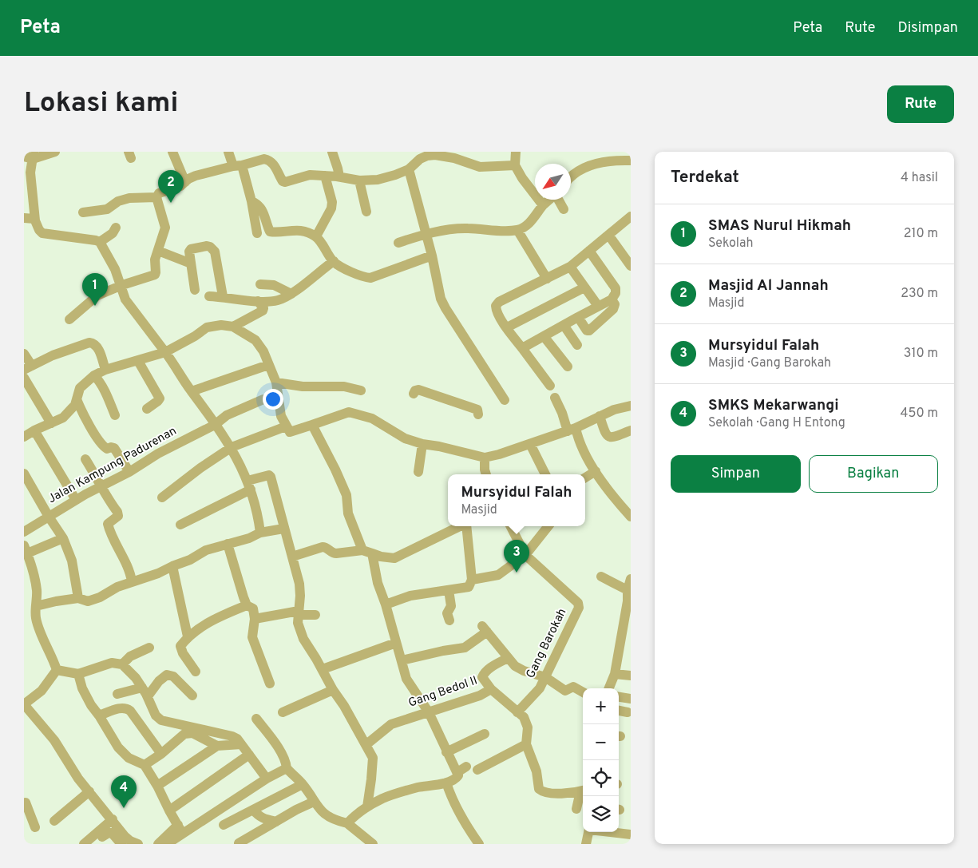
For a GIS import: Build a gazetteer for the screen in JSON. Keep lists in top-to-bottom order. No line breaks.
{"streets":{"street":["Jalan Kampung Padurenan","Gang Barokah","Gang Bedol II"]},"crossings":[["Gang Barokah","Gang Bedol II"]],"north":"bottom left","page":{"header":"Peta","nav":["Peta","Rute","Disimpan"],"buttons":["Rute",["Simpan","Bagikan"]],"title":"Lokasi kami","heading":["Terdekat","4 hasil"],"pins":["2","1","3","4"],"list":[{"mark":"1","name":"SMAS Nurul Hikmah","note":"Sekolah","value":"210 m"},{"mark":"2","name":"Masjid Al Jannah","note":"Masjid","value":"230 m"},{"mark":"3","name":"Mursyidul Falah","note":"Masjid · Gang Barokah","value":"310 m"},{"mark":"4","name":"SMKS Mekarwangi","note":"Sekolah · Gang H Entong","value":"450 m"}],"popup":["Mursyidul Falah","Masjid"],"map_buttons":["+","−"]}}
